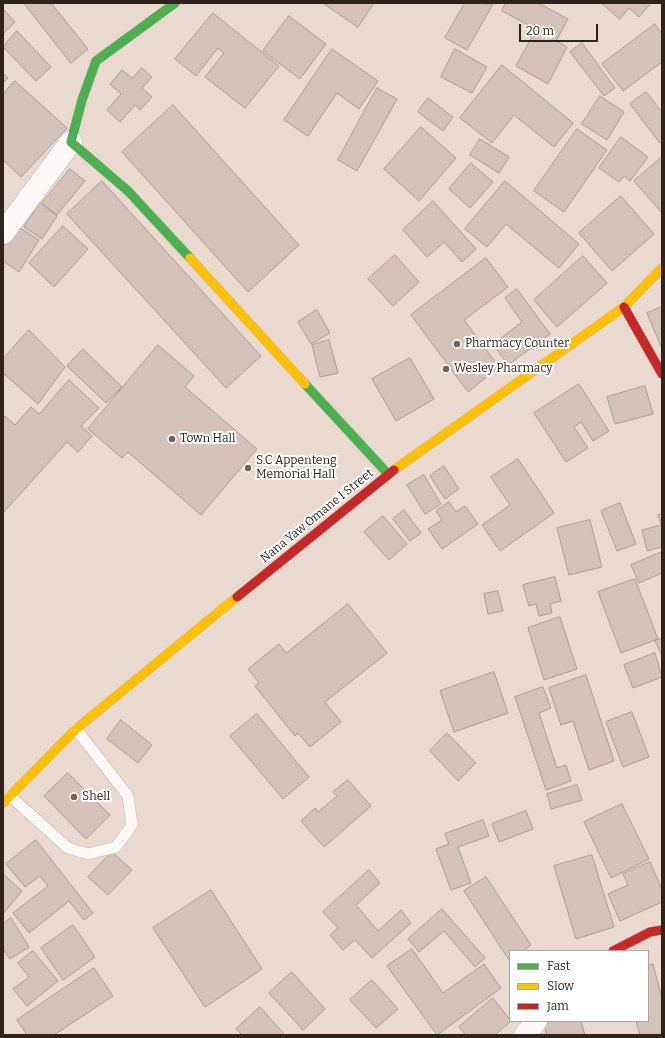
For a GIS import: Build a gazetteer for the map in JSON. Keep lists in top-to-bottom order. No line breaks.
{"streets":{"main road":["Nana Yaw Omane I Street"]},"places":["Pharmacy Counter","Wesley Pharmacy","Town Hall","S.C Appenteng Memorial Hall","Shell"],"legend":["Fast","Slow","Jam"],"scale_bar":"20 m"}
